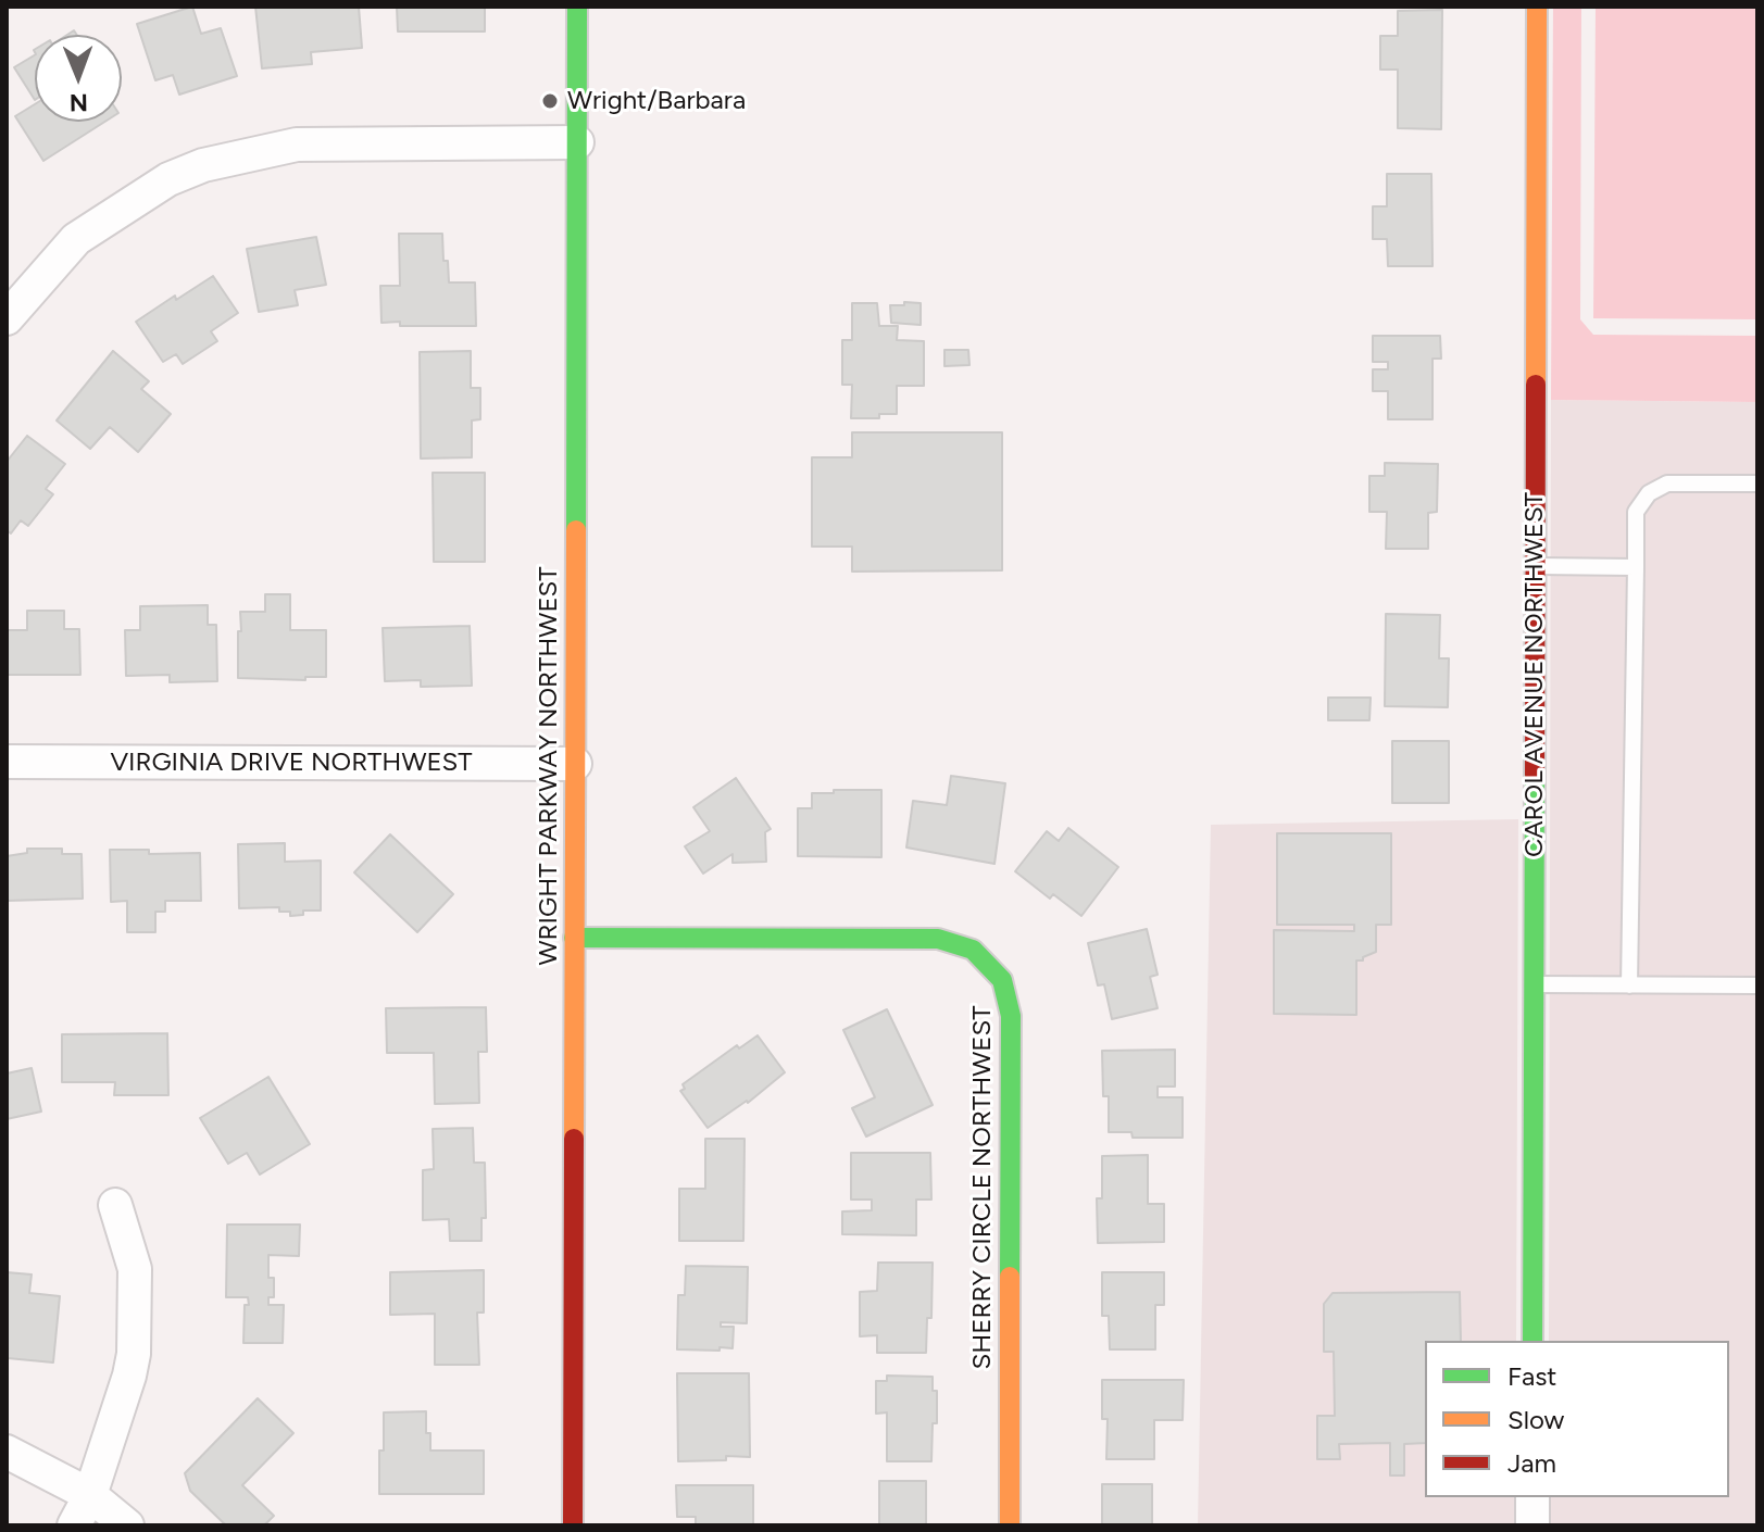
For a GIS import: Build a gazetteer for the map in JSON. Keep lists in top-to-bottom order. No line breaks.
{"streets":{"street":["CAROL AVENUE NORTHWEST","VIRGINIA DRIVE NORTHWEST","WRIGHT PARKWAY NORTHWEST","SHERRY CIRCLE NORTHWEST"]},"crossings":[["VIRGINIA DRIVE NORTHWEST","WRIGHT PARKWAY NORTHWEST"],["WRIGHT PARKWAY NORTHWEST","SHERRY CIRCLE NORTHWEST"]],"places":["Wright/Barbara"],"legend":["Fast","Slow","Jam"],"north":"bottom"}
